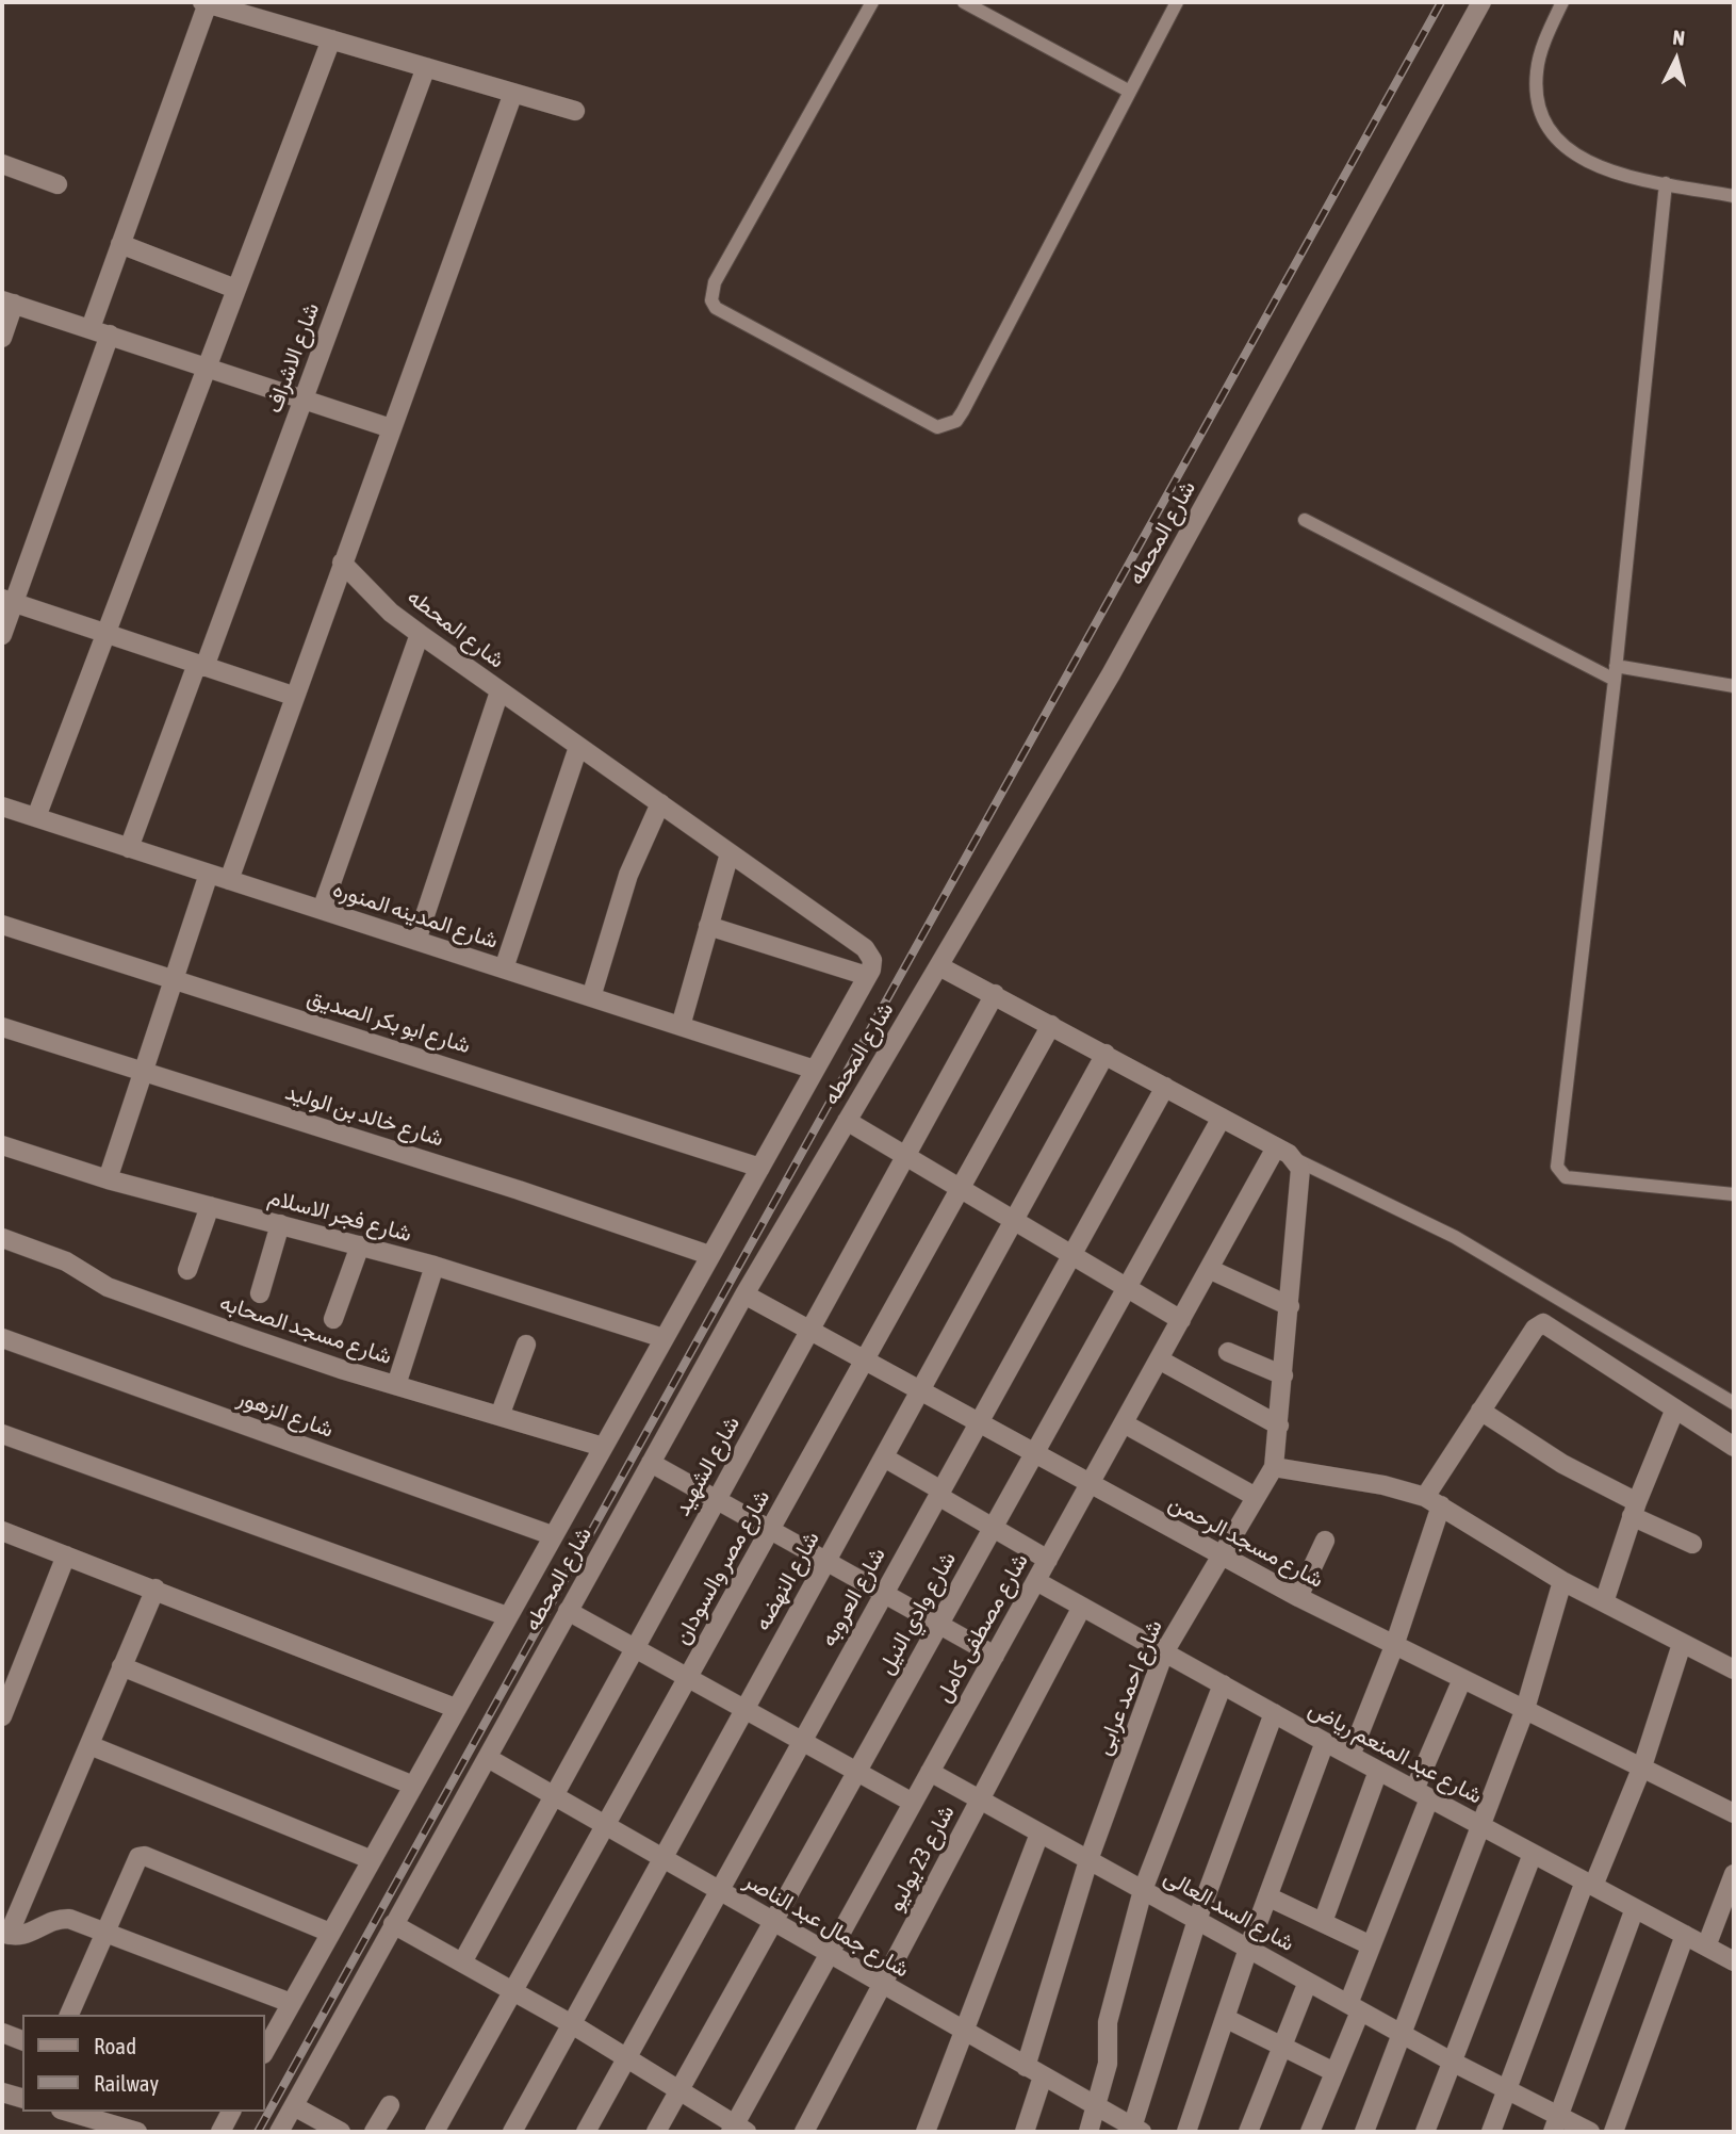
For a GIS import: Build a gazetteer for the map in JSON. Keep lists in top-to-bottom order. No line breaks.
{"streets":{"street":["شارع الاشراف","شارع المحطه","شارع المدينه المنوره","شارع ابو بكر الصديق","شارع خالد بن الوليد","شارع فجر الاسلام","شارع مسجد الصحابه","شارع الزهور","شارع الشهيد","شارع مسجد الرحمن","شارع مصر والسودان","شارع النهضه","شارع العروبه","شارع وادي النيل","شارع مصطفى كامل","شارع احمد عرابى","شارع عبد المنعم رياض","شارع 23 يوليو","شارع السد العالى","شارع جمال عبد الناصر"]},"crossings":[["شارع الاشراف","شارع المدينه المنوره"],["شارع المحطه","شارع المدينه المنوره"],["شارع المحطه","شارع ابو بكر الصديق"],["شارع المحطه","شارع خالد بن الوليد"],["شارع المحطه","شارع فجر الاسلام"],["شارع المحطه","شارع مسجد الصحابه"],["شارع المحطه","شارع الزهور"],["شارع المحطه","شارع مسجد الرحمن"],["شارع المحطه","شارع جمال عبد الناصر"],["شارع الشهيد","شارع مسجد الرحمن"],["شارع الشهيد","شارع جمال عبد الناصر"],["شارع مسجد الرحمن","شارع مصر والسودان"],["شارع مسجد الرحمن","شارع النهضه"],["شارع مسجد الرحمن","شارع العروبه"],["شارع مسجد الرحمن","شارع وادي النيل"],["شارع مسجد الرحمن","شارع مصطفى كامل"],["شارع مسجد الرحمن","شارع احمد عرابى"],["شارع مصر والسودان","شارع جمال عبد الناصر"],["شارع النهضه","شارع جمال عبد الناصر"],["شارع العروبه","شارع جمال عبد الناصر"],["شارع وادي النيل","شارع جمال عبد الناصر"],["شارع مصطفى كامل","شارع عبد المنعم رياض"],["شارع مصطفى كامل","شارع السد العالى"],["شارع مصطفى كامل","شارع جمال عبد الناصر"],["شارع احمد عرابى","شارع عبد المنعم رياض"],["شارع احمد عرابى","شارع السد العالى"],["شارع احمد عرابى","شارع جمال عبد الناصر"],["شارع عبد المنعم رياض","شارع 23 يوليو"],["شارع 23 يوليو","شارع السد العالى"],["شارع 23 يوليو","شارع جمال عبد الناصر"]],"legend":["Road","Railway"],"north":"top"}
